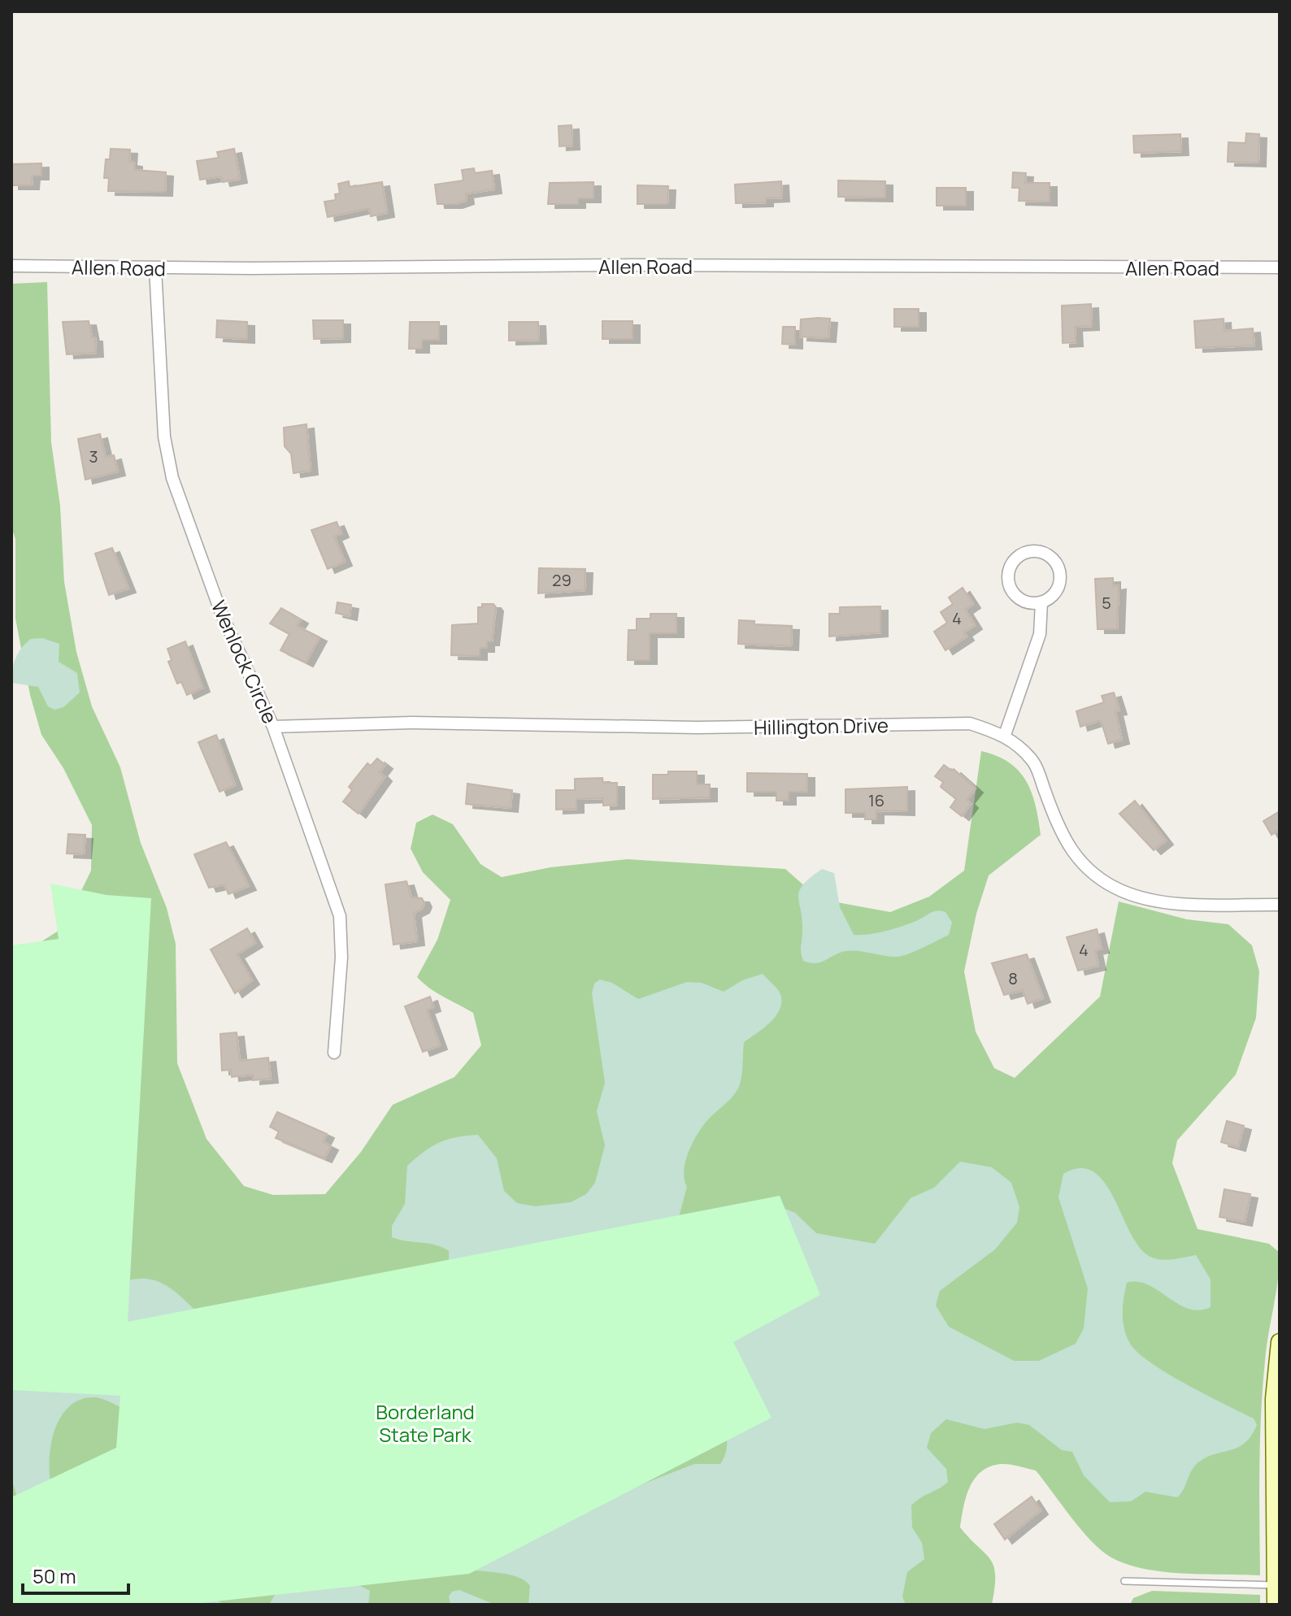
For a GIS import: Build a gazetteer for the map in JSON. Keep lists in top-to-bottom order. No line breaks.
{"streets":{"street":["Allen Road","Wenlock Circle","Hillington Drive"]},"crossings":[["Allen Road","Wenlock Circle"],["Wenlock Circle","Hillington Drive"]],"parks":["Borderland State Park"],"house_numbers":["3","29","5","4","16","4","8"],"scale_bar":"50 m"}
